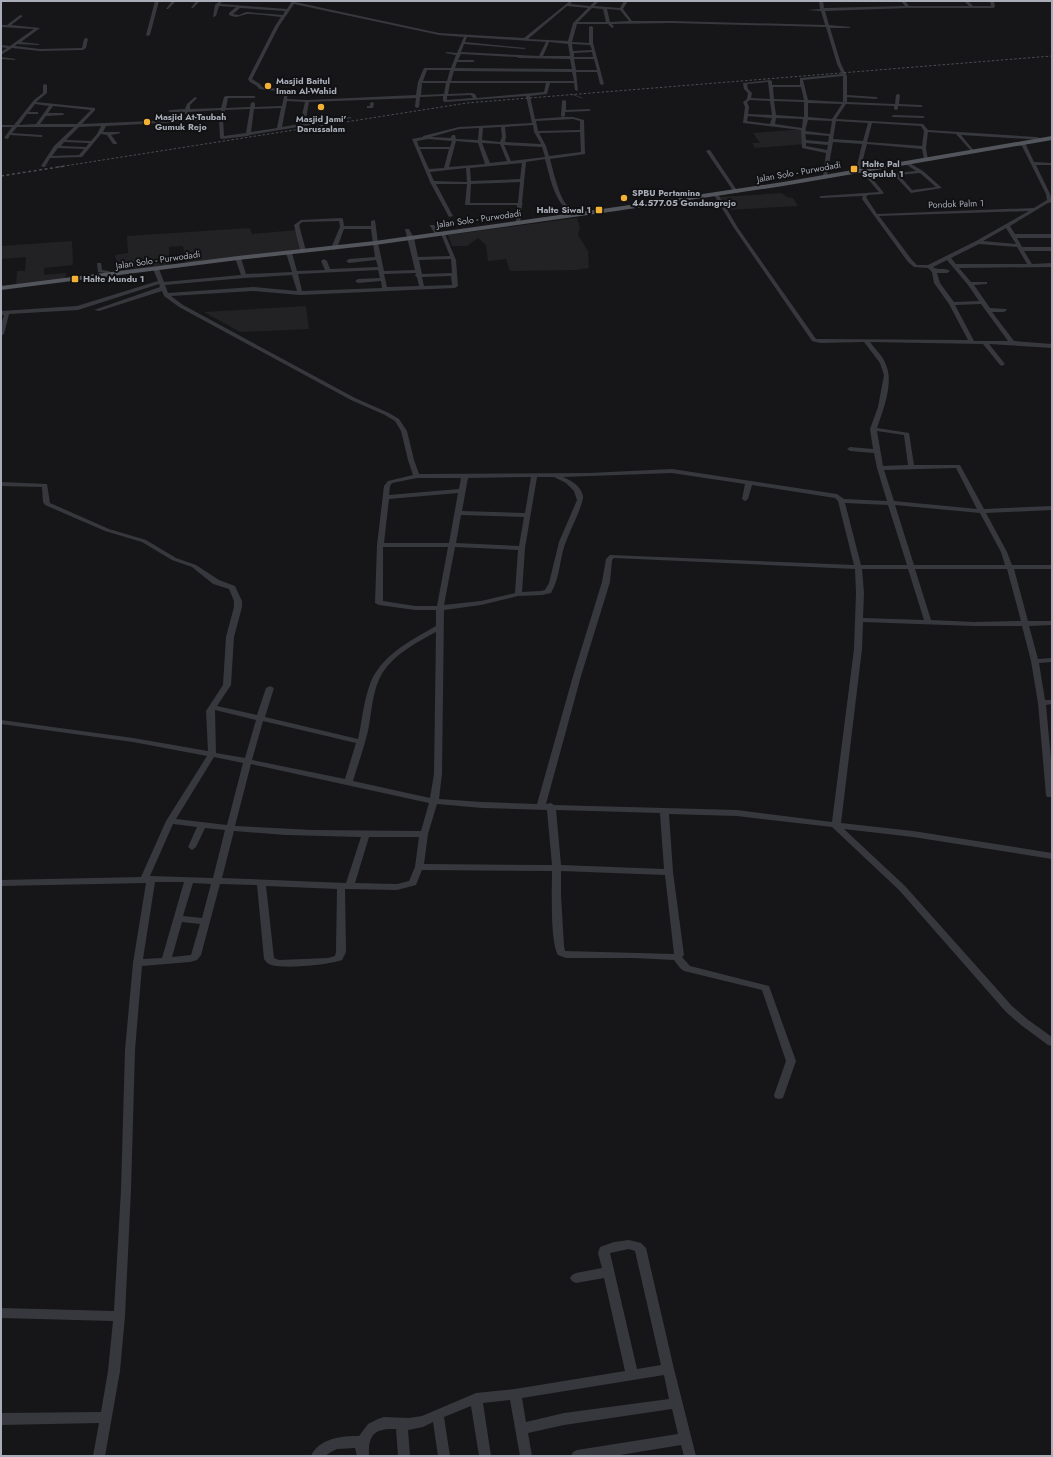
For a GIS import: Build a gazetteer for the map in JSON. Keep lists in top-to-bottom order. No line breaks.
{"streets":{"main road":["Jalan Solo - Purwodadi"],"street":["Pondok Palm 1"]},"places":{"other":["Masjid Baitul Iman Al-Wahid","Masjid Jami' Darussalam","Masjid At-Taubah Gumuk Rejo","SPBU Pertamina 44.577.05 Gondangrejo"],"transit":["Halte Pal Sepuluh 1","Halte Siwal 1","Halte Mundu 1"]}}
